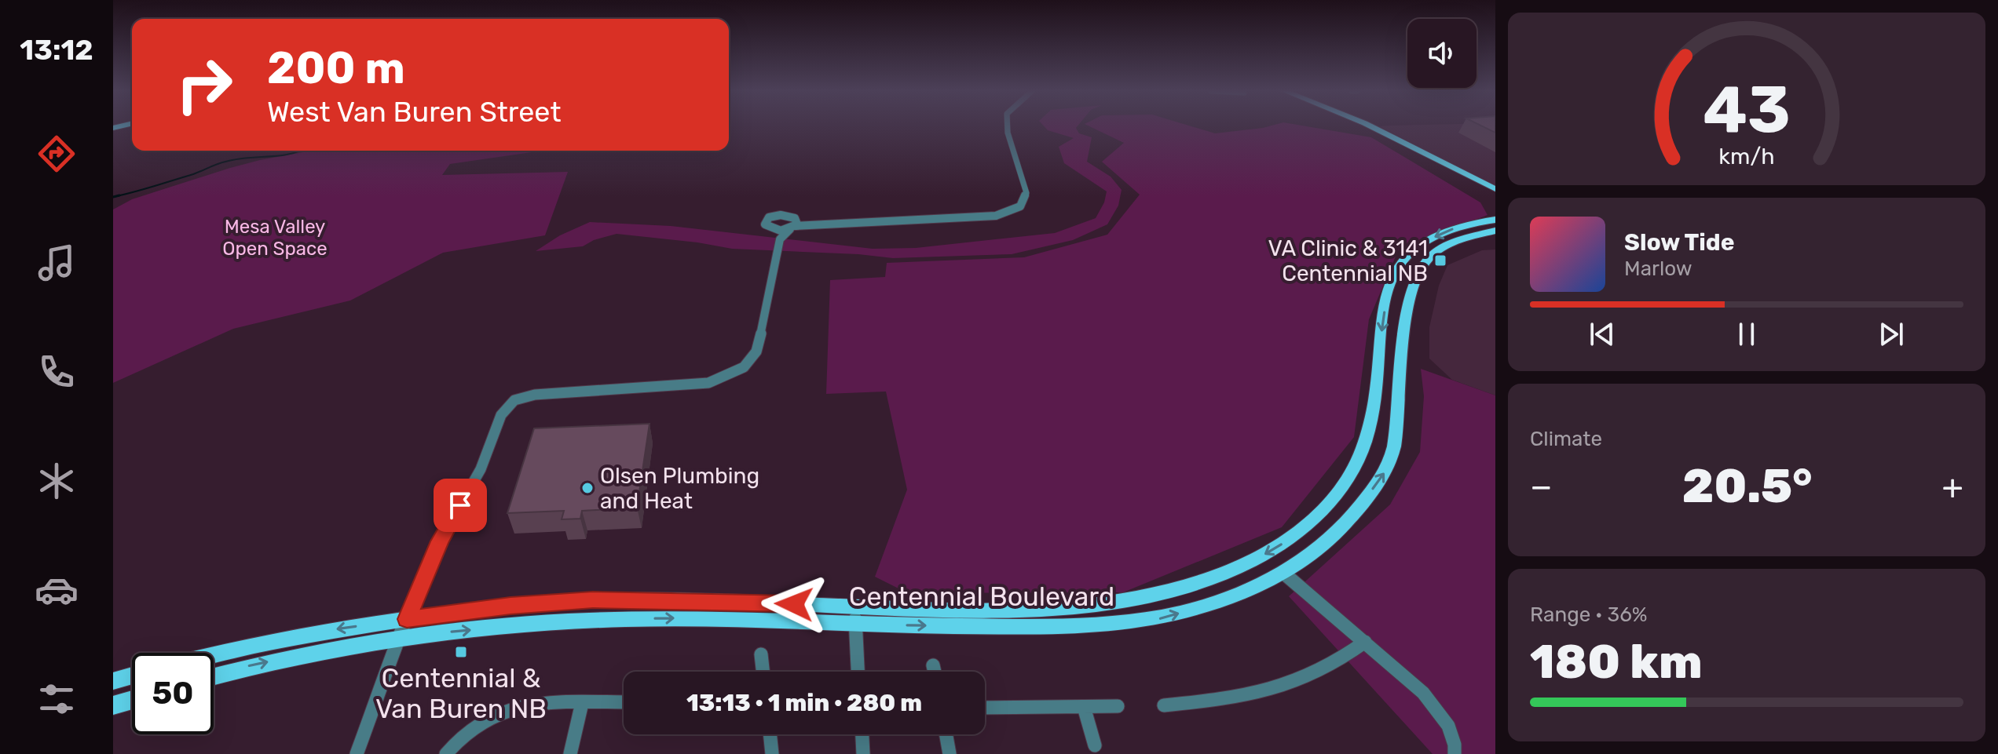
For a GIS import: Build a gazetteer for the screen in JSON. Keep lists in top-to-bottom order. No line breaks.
{"streets":{"main road":["Centennial Boulevard"]},"parks":["Mesa Valley Open Space"],"places":{"transit":["VA Clinic & 3141 Centennial NB","Centennial & Van Buren NB"],"other":["Olsen Plumbing and Heat"]},"page":{"tabs":"13:12","turn":["200 m","West Van Buren Street"],"song":["Slow Tide","Marlow"],"tile":["Climate",["Range · 36%","180 km"]],"heat":["−","20.5°","+"],"limit":"50","trip":"13:13 · 1 min · 280 m","gauge":["43","km/h"]}}
